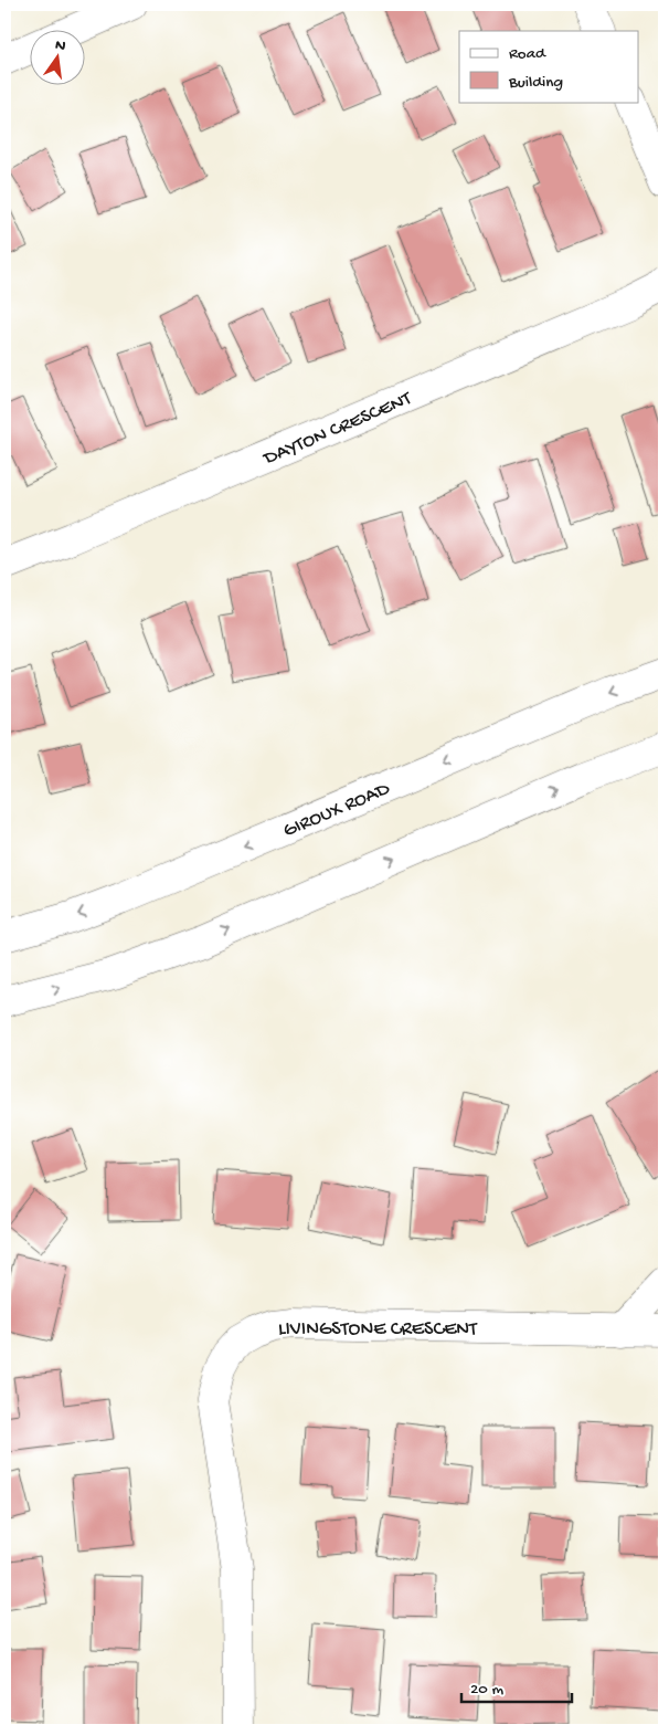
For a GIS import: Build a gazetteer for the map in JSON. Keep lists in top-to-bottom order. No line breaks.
{"streets":{"street":["DAYTON CRESCENT","GIROUX ROAD","LIVINGSTONE CRESCENT"]},"legend":["Road","Building"],"scale_bar":"20 m","north":"top"}
